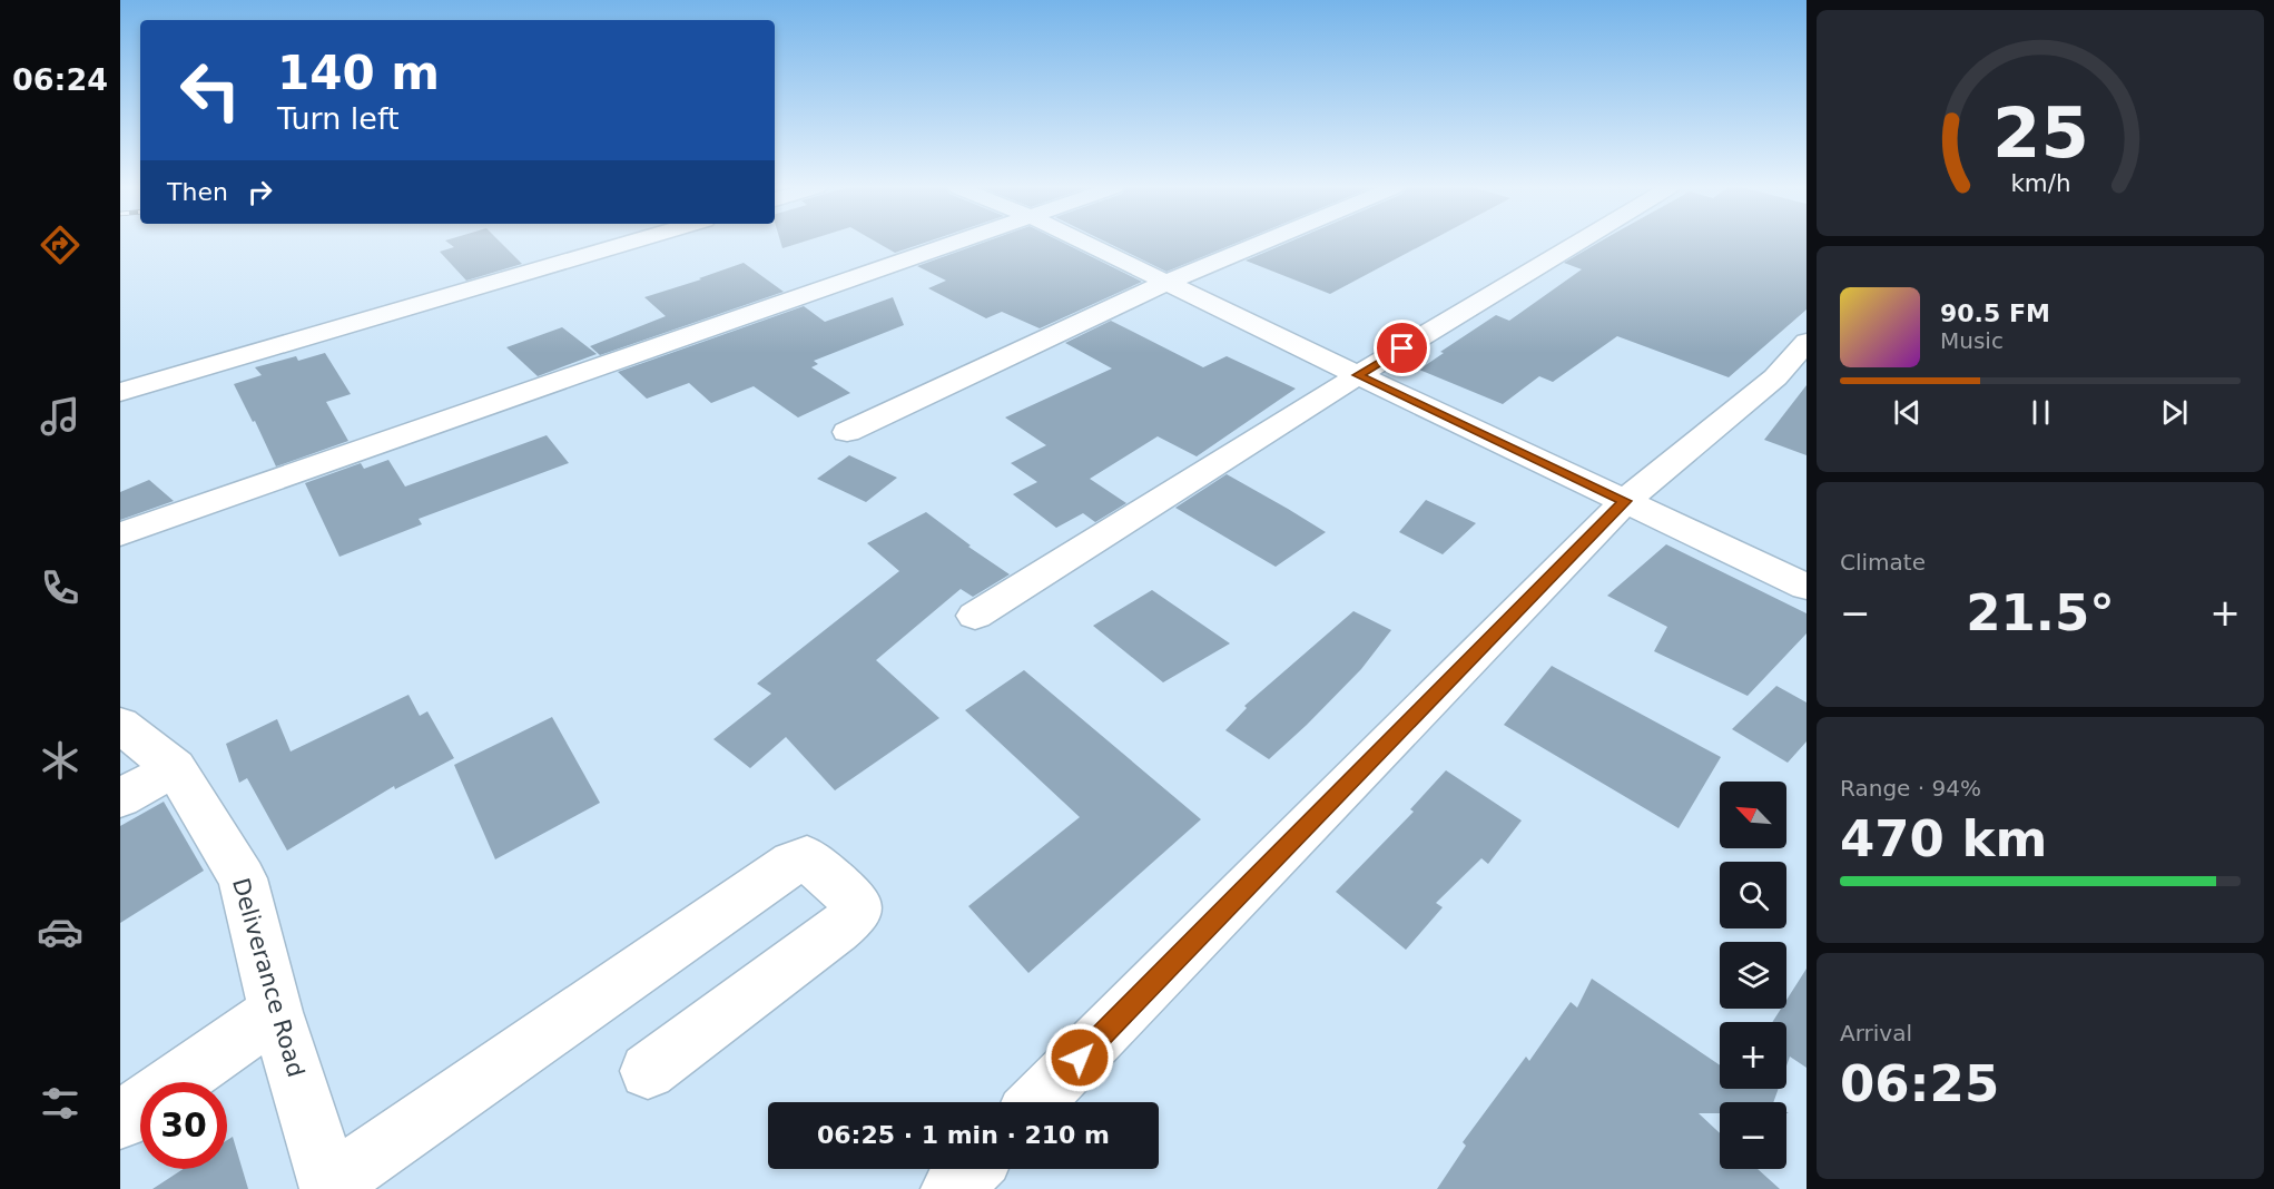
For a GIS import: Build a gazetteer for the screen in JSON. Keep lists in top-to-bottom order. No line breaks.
{"streets":{"street":["Deliverance Road"]},"north":"top left","page":{"tabs":"06:24","turn":["140 m","Turn left"],"then":"Then","song":["90.5 FM","Music"],"tile":["Climate",["Range · 94%","470 km"],["Arrival","06:25"]],"heat":["−","21.5°","+"],"map_buttons":["+","−"],"limit":"30","trip":"06:25 · 1 min · 210 m","gauge":["25","km/h"]}}
